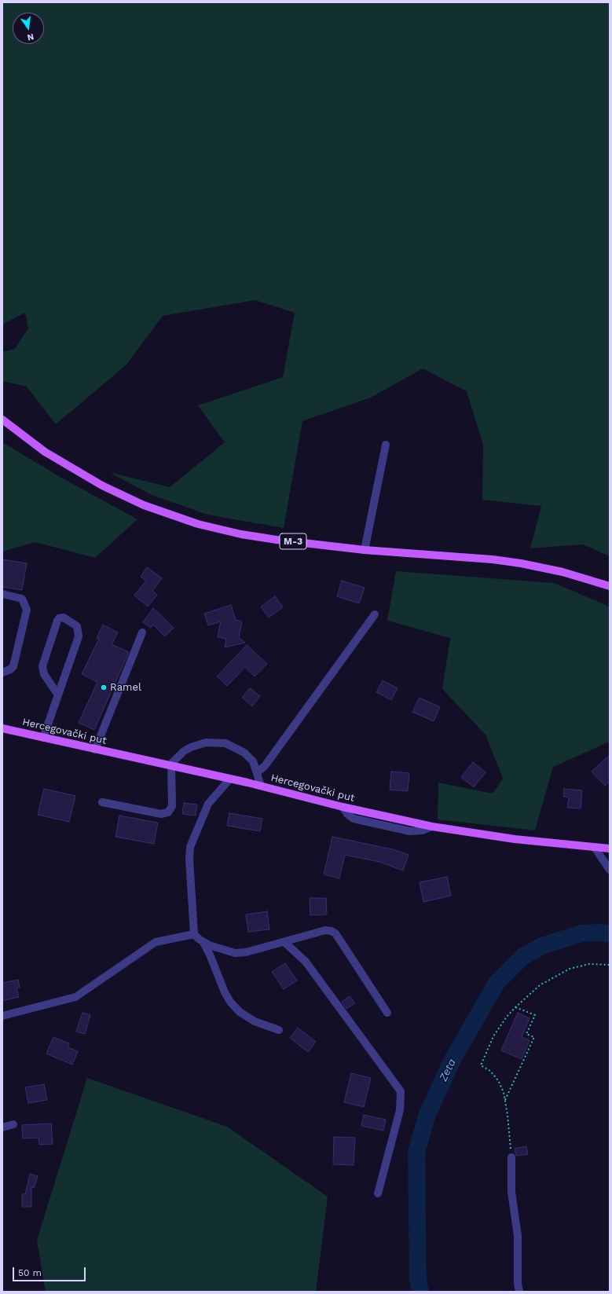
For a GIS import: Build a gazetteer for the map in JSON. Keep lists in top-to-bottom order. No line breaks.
{"streets":{"main road":["M-3","Hercegovački put"]},"water":["Zeta"],"places":["Ramel"],"scale_bar":"50 m","north":"bottom"}
